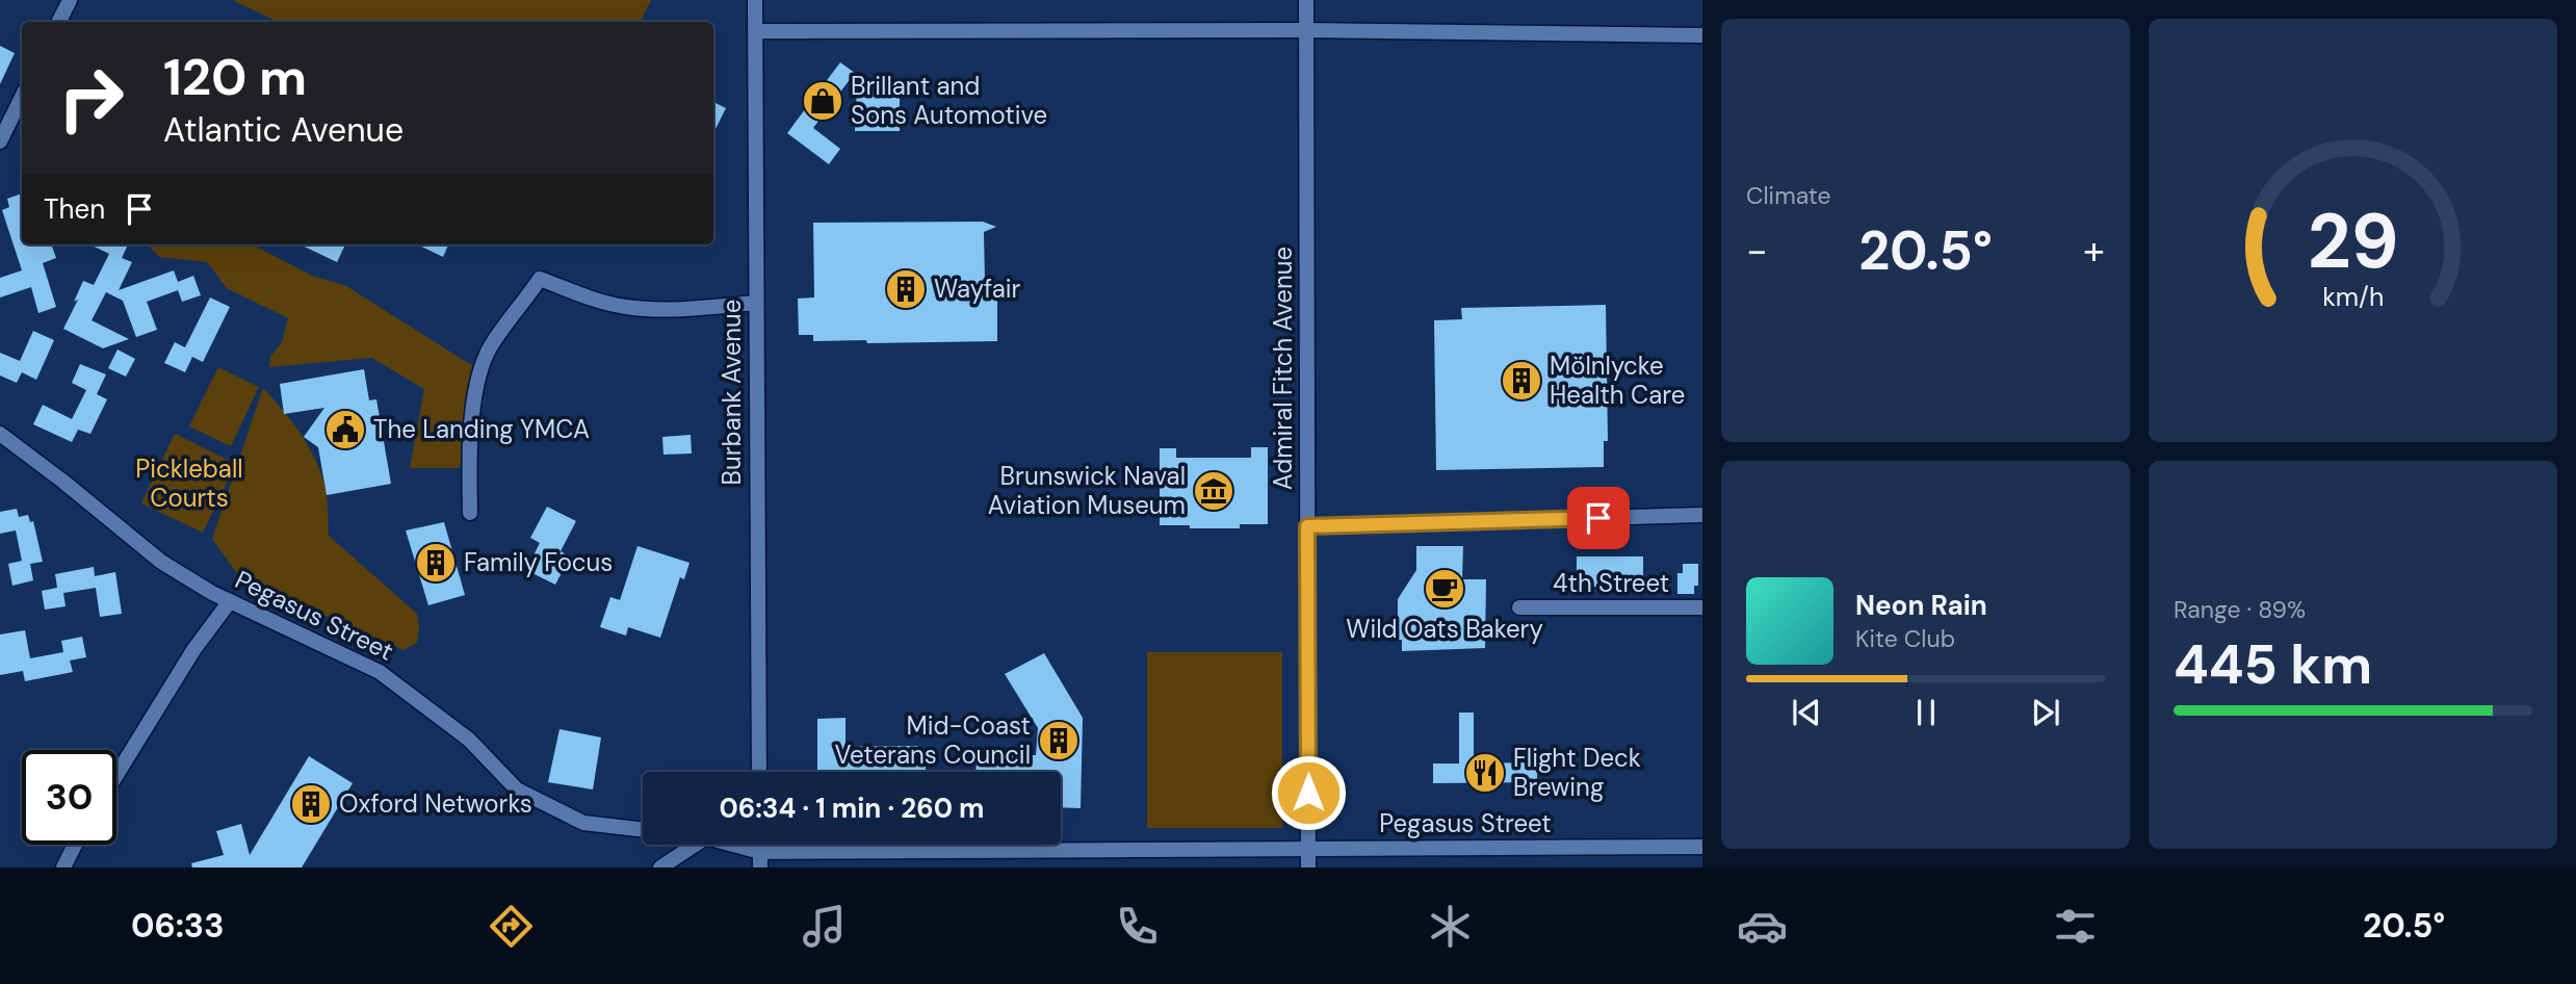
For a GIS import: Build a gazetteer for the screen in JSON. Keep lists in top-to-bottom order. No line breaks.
{"streets":{"street":["Admiral Fitch Avenue","Burbank Avenue","4th Street","Pegasus Street"]},"crossings":[["Admiral Fitch Avenue","Pegasus Street"]],"parks":["Pickleball Courts"],"places":{"shop":["Brillant and Sons Automotive"],"building":["Wayfair","Mölnlycke Health Care","Family Focus","Mid-Coast Veterans Council","Oxford Networks"],"public building":["The Landing YMCA"],"museum":["Brunswick Naval Aviation Museum"],"cafe":["Wild Oats Bakery"],"restaurant":["Flight Deck Brewing"]},"page":{"tile":["Climate",["Range · 89%","445 km"]],"turn":["120 m","Atlantic Avenue"],"then":"Then","heat":["−","20.5°","+"],"song":["Neon Rain","Kite Club"],"limit":"30","trip":"06:34 · 1 min · 260 m","tabs":["06:33","20.5°"],"gauge":["29","km/h"]}}
